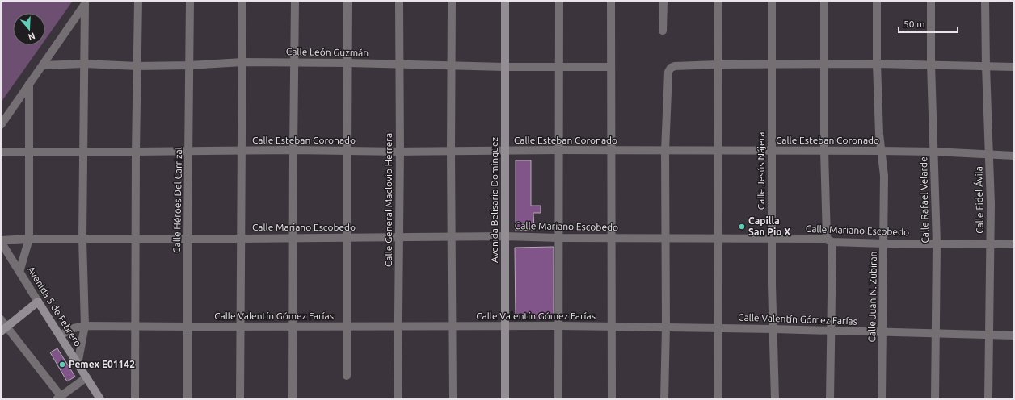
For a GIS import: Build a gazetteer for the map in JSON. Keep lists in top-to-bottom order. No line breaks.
{"streets":{"street":["Calle León Guzmán","Calle Esteban Coronado","Calle Jesús Nájera","Calle Héroes Del Carrizal","Calle General Maclovio Herrera","Avenida Belisario Domínguez","Calle Rafael Velarde","Calle Fidel Ávila","Calle Mariano Escobedo","Calle Juan N. Zubiran","Avenida 5 de Febrero","Calle Valentín Gómez Farías"]},"crossings":[["Calle León Guzmán","Calle Héroes Del Carrizal"],["Calle León Guzmán","Calle General Maclovio Herrera"],["Calle León Guzmán","Avenida Belisario Domínguez"],["Calle Esteban Coronado","Calle Jesús Nájera"],["Calle Esteban Coronado","Calle Héroes Del Carrizal"],["Calle Esteban Coronado","Calle General Maclovio Herrera"],["Calle Esteban Coronado","Avenida Belisario Domínguez"],["Calle Esteban Coronado","Calle Rafael Velarde"],["Calle Esteban Coronado","Calle Fidel Ávila"],["Calle Esteban Coronado","Calle Juan N. Zubiran"],["Calle Jesús Nájera","Calle Mariano Escobedo"],["Calle Jesús Nájera","Calle Valentín Gómez Farías"],["Calle Héroes Del Carrizal","Calle Mariano Escobedo"],["Calle Héroes Del Carrizal","Calle Valentín Gómez Farías"],["Calle General Maclovio Herrera","Calle Mariano Escobedo"],["Calle General Maclovio Herrera","Calle Valentín Gómez Farías"],["Avenida Belisario Domínguez","Calle Mariano Escobedo"],["Avenida Belisario Domínguez","Calle Valentín Gómez Farías"],["Calle Rafael Velarde","Calle Mariano Escobedo"],["Calle Rafael Velarde","Calle Valentín Gómez Farías"],["Calle Fidel Ávila","Calle Mariano Escobedo"],["Calle Fidel Ávila","Calle Valentín Gómez Farías"],["Calle Mariano Escobedo","Calle Juan N. Zubiran"],["Calle Mariano Escobedo","Avenida 5 de Febrero"],["Calle Juan N. Zubiran","Calle Valentín Gómez Farías"],["Avenida 5 de Febrero","Calle Valentín Gómez Farías"]],"places":["Capilla San Pio X","Pemex E01142"],"scale_bar":"50 m","north":"bottom"}
